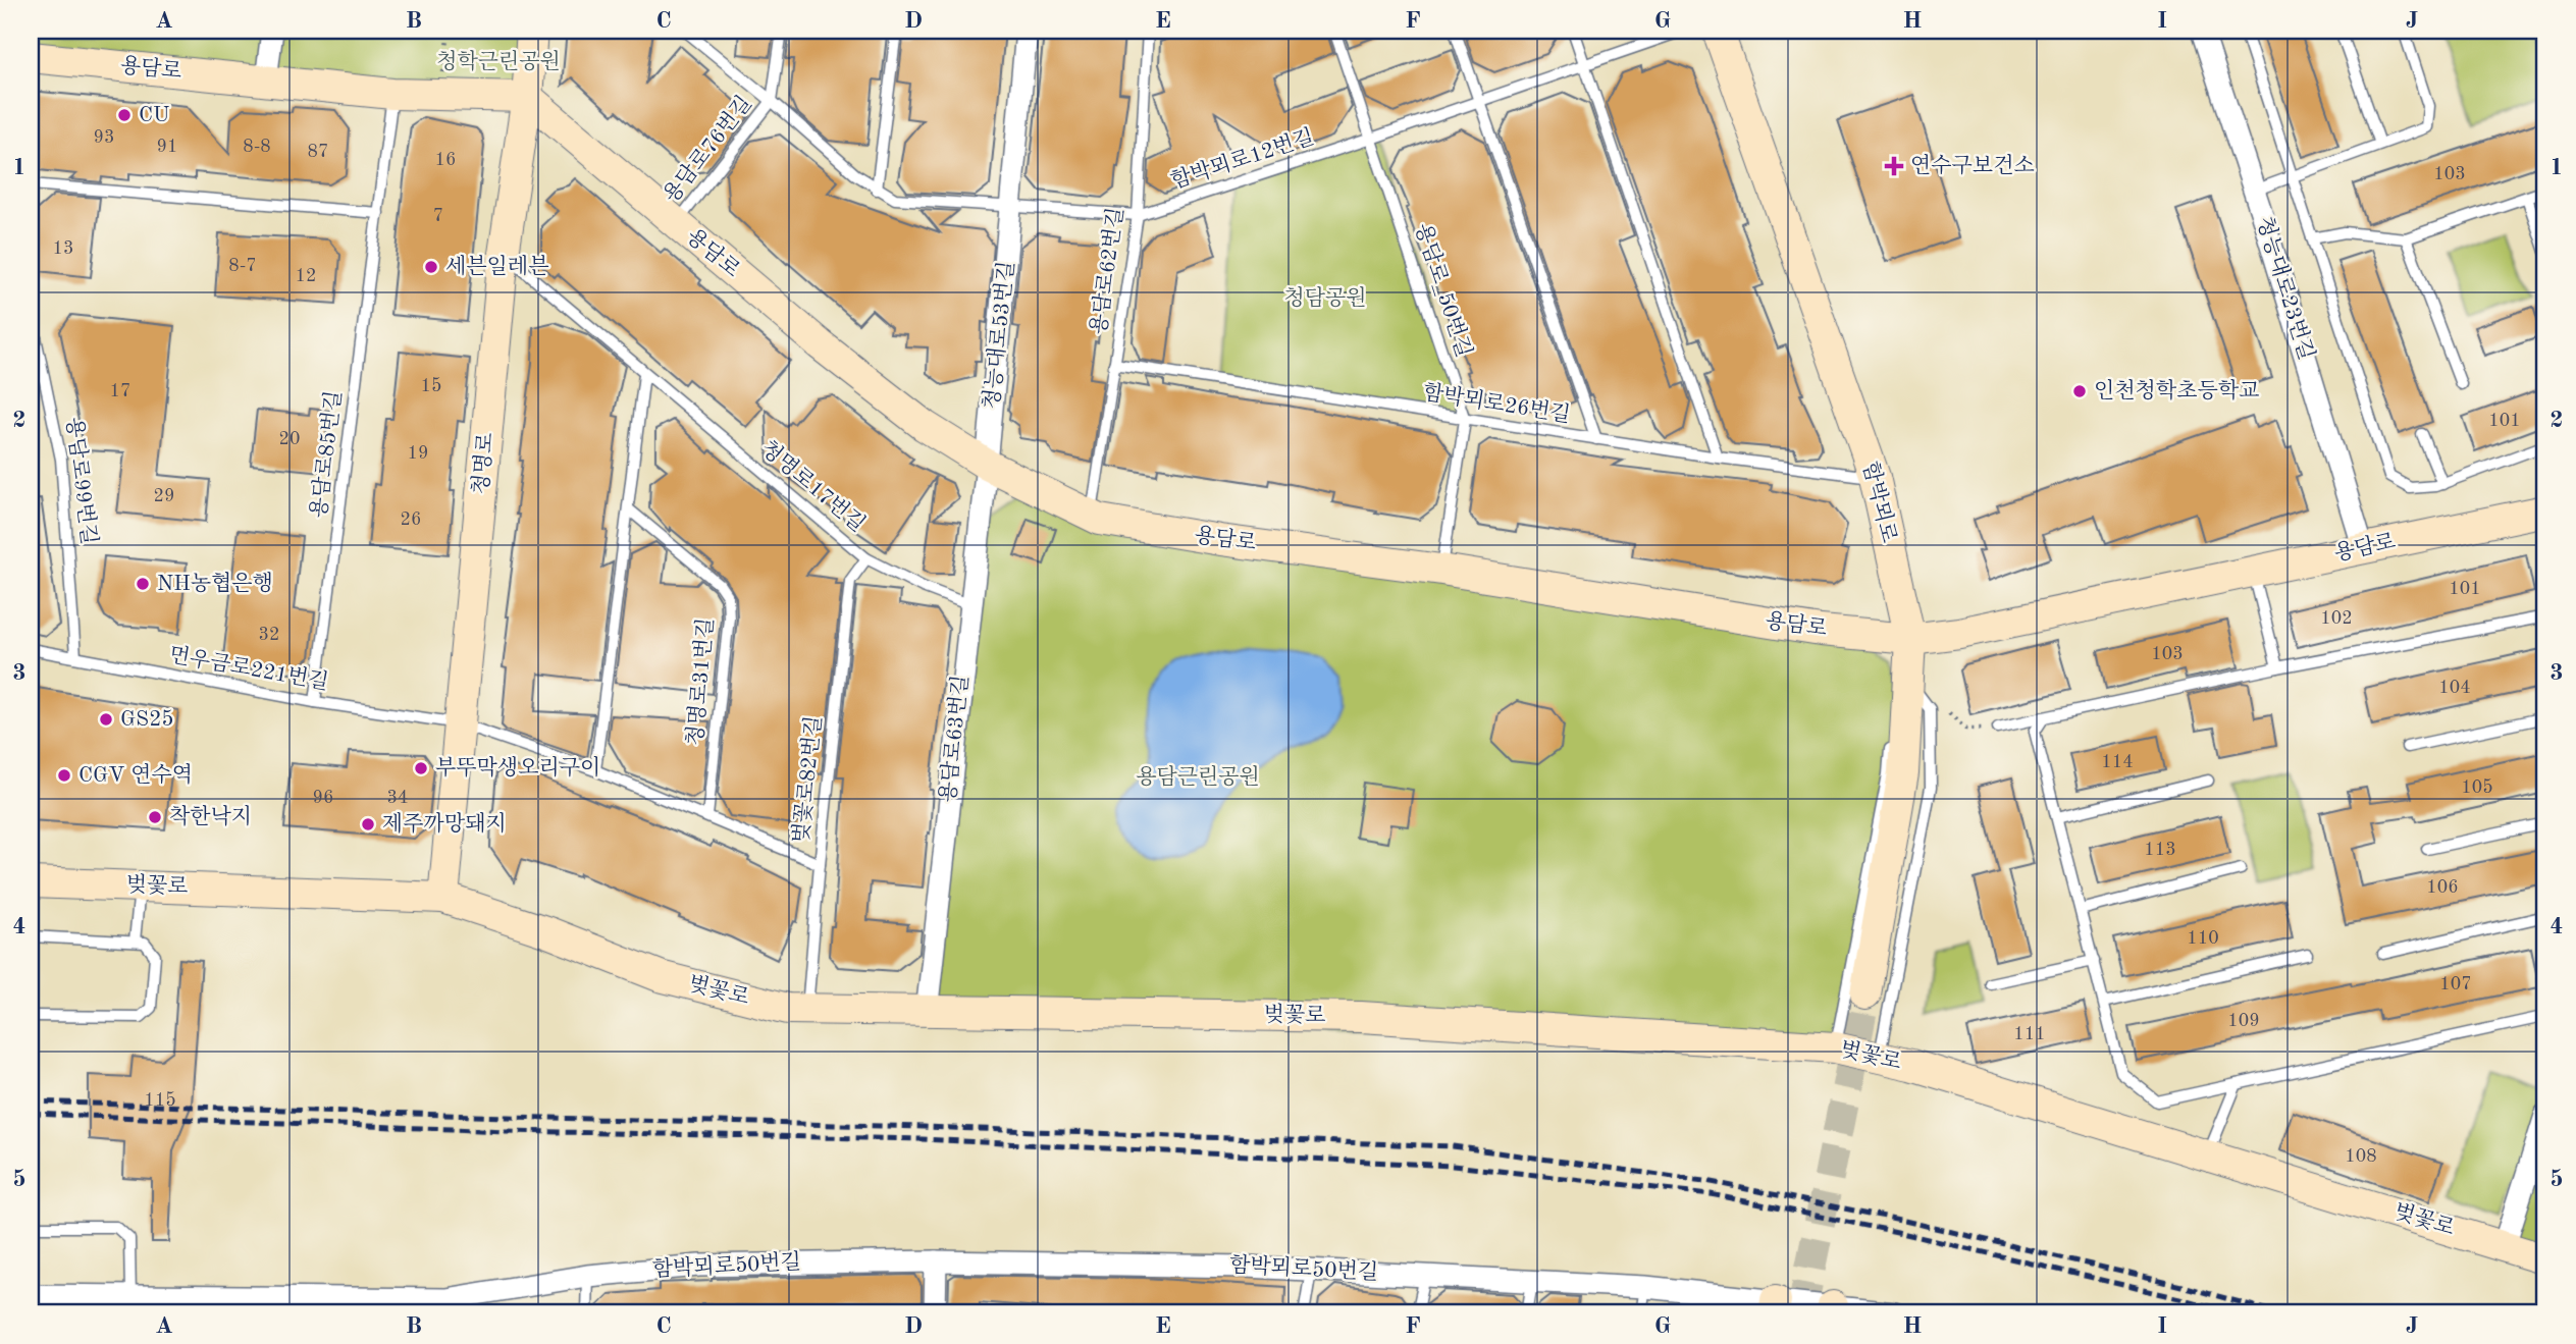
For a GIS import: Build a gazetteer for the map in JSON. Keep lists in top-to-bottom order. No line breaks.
{"streets":{"street":["용담로","청능대로23번길","청능대로53번길","청명로","함박뫼로","용담로63번길","벚꽃로","함박뫼로50번길"],"lane":["용담로76번길","함박뫼로12번길","용담로62번길","용담로_50번길","함박뫼로26번길","용담로85번길","용담로99번길","청명로17번길","먼우금로221번길","청명로31번길","벚꽃로82번길"]},"crossings":[["용담로","용담로76번길"],["용담로","용담로62번길"],["용담로","청능대로23번길"],["용담로","용담로_50번길"],["용담로","청능대로53번길"],["용담로","용담로85번길"],["용담로","청명로"],["용담로","함박뫼로"],["용담로","용담로63번길"],["함박뫼로12번길","용담로62번길"],["함박뫼로12번길","용담로_50번길"],["함박뫼로12번길","청능대로53번길"],["용담로62번길","함박뫼로26번길"],["용담로_50번길","함박뫼로26번길"],["청능대로53번길","용담로63번길"],["함박뫼로26번길","함박뫼로"],["용담로85번길","먼우금로221번길"],["청명로","청명로17번길"],["청명로","먼우금로221번길"],["청명로","벚꽃로"],["용담로99번길","먼우금로221번길"],["청명로17번길","용담로63번길"],["청명로17번길","벚꽃로82번길"],["용담로63번길","벚꽃로"],["벚꽃로82번길","벚꽃로"]],"parks":["청학근린공원","청담공원","용담근린공원"],"places":{"other":["CU","세븐일레븐","인천청학초등학교","NH농협은행","GS25","부뚜막생오리구이","CGV 연수역","착한낙지","제주까망돼지"],"health":["연수구보건소"]},"house_numbers":["93","91","8-8","87","16","103","7","13","8-7","12","15","17","101","20","19","29","26","101","102","32","103","104","114","105","96","34","113","106","110","107","109","111","115","108"],"grid":{"columns":["A","B","C","D","E","F","G","H","I","J"],"rows":["1","2","3","4","5"]}}
